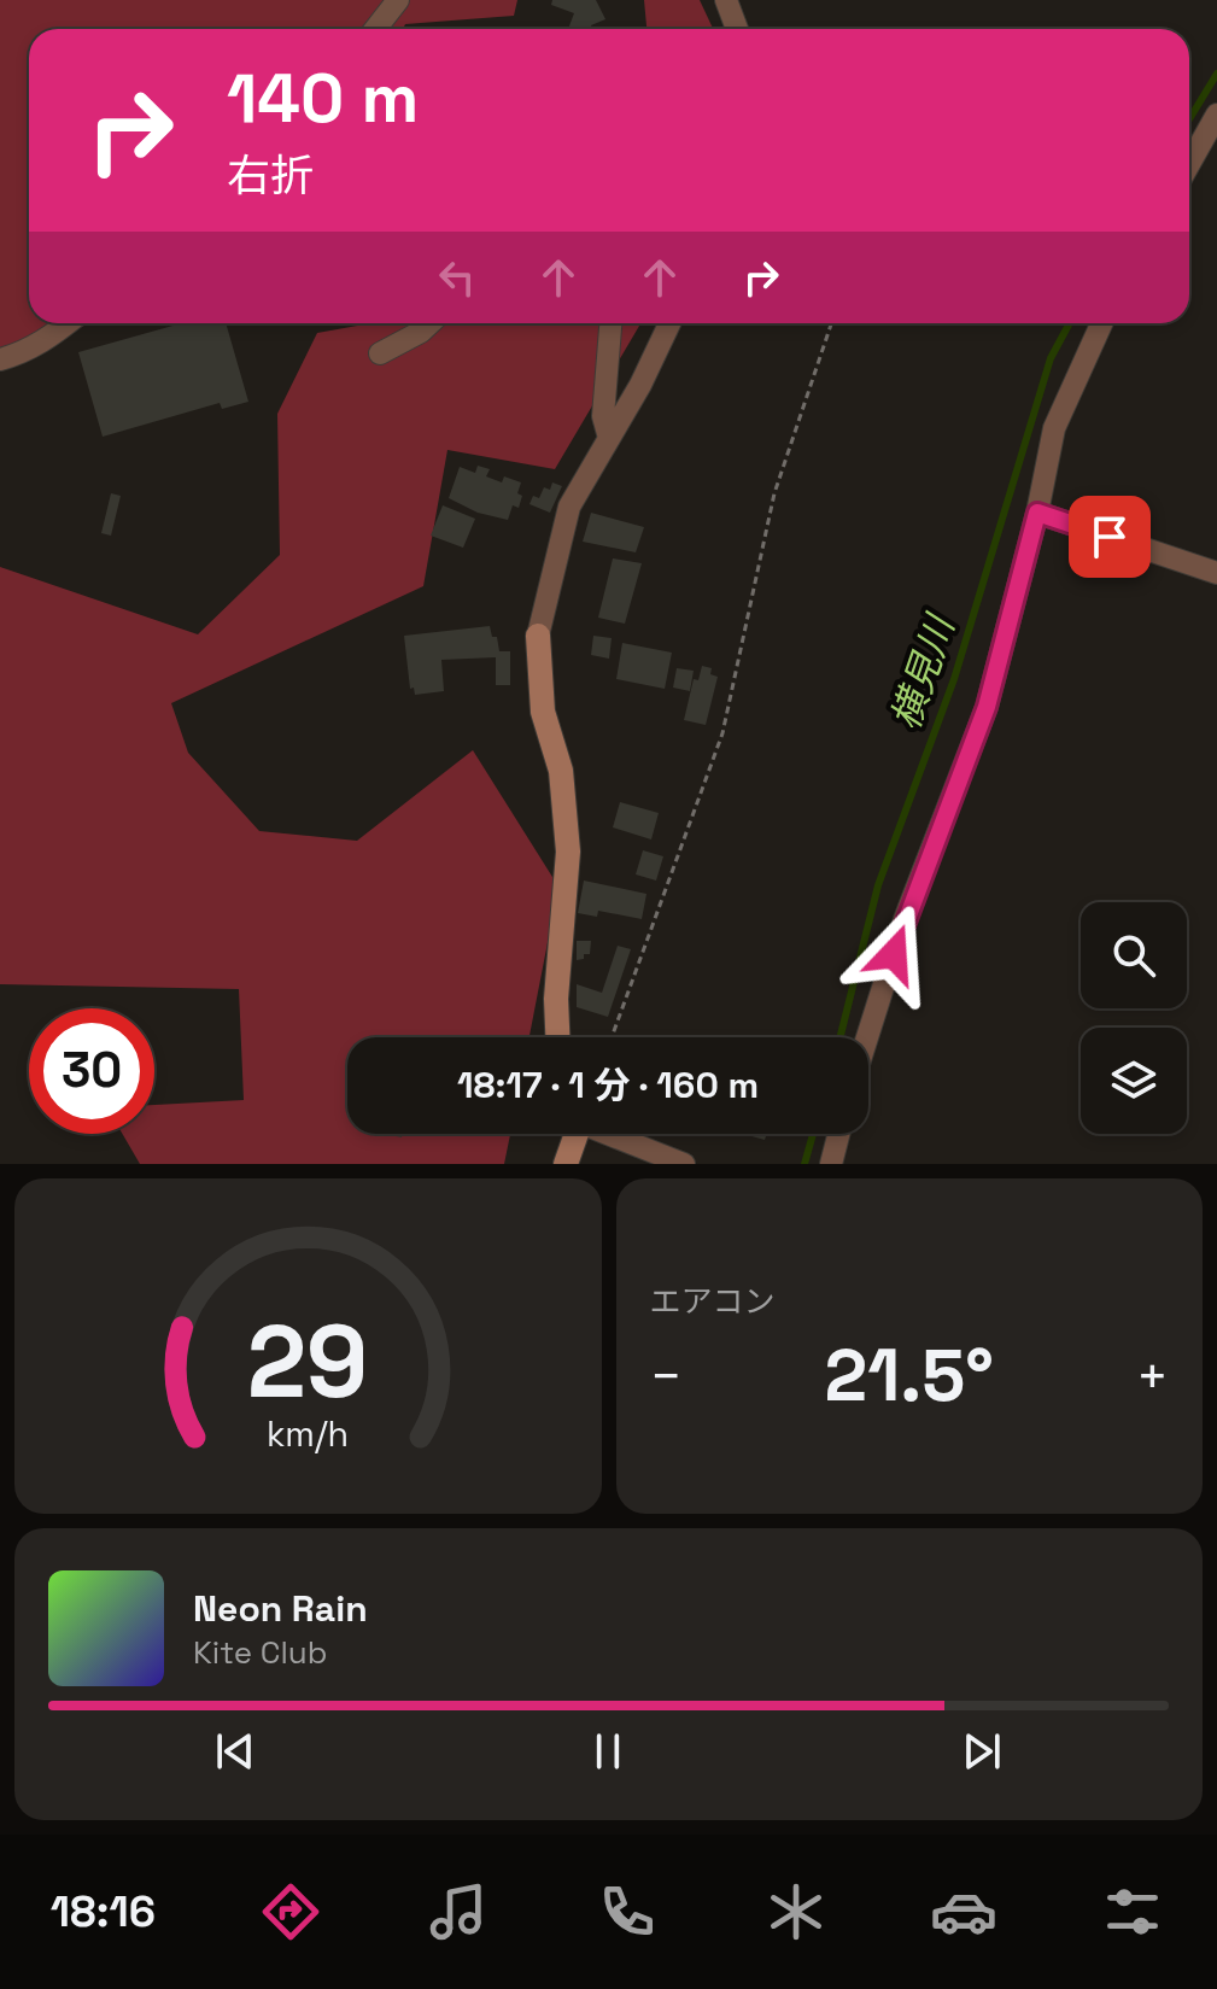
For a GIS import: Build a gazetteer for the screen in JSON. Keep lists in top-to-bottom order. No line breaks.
{"water":["横見川"],"page":{"turn":["140 m","右折"],"limit":"30","trip":"18:17 · 1 分 · 160 m","tile":"エアコン","heat":["−","21.5°","+"],"song":["Neon Rain","Kite Club"],"tabs":"18:16","gauge":["29","km/h"]}}
